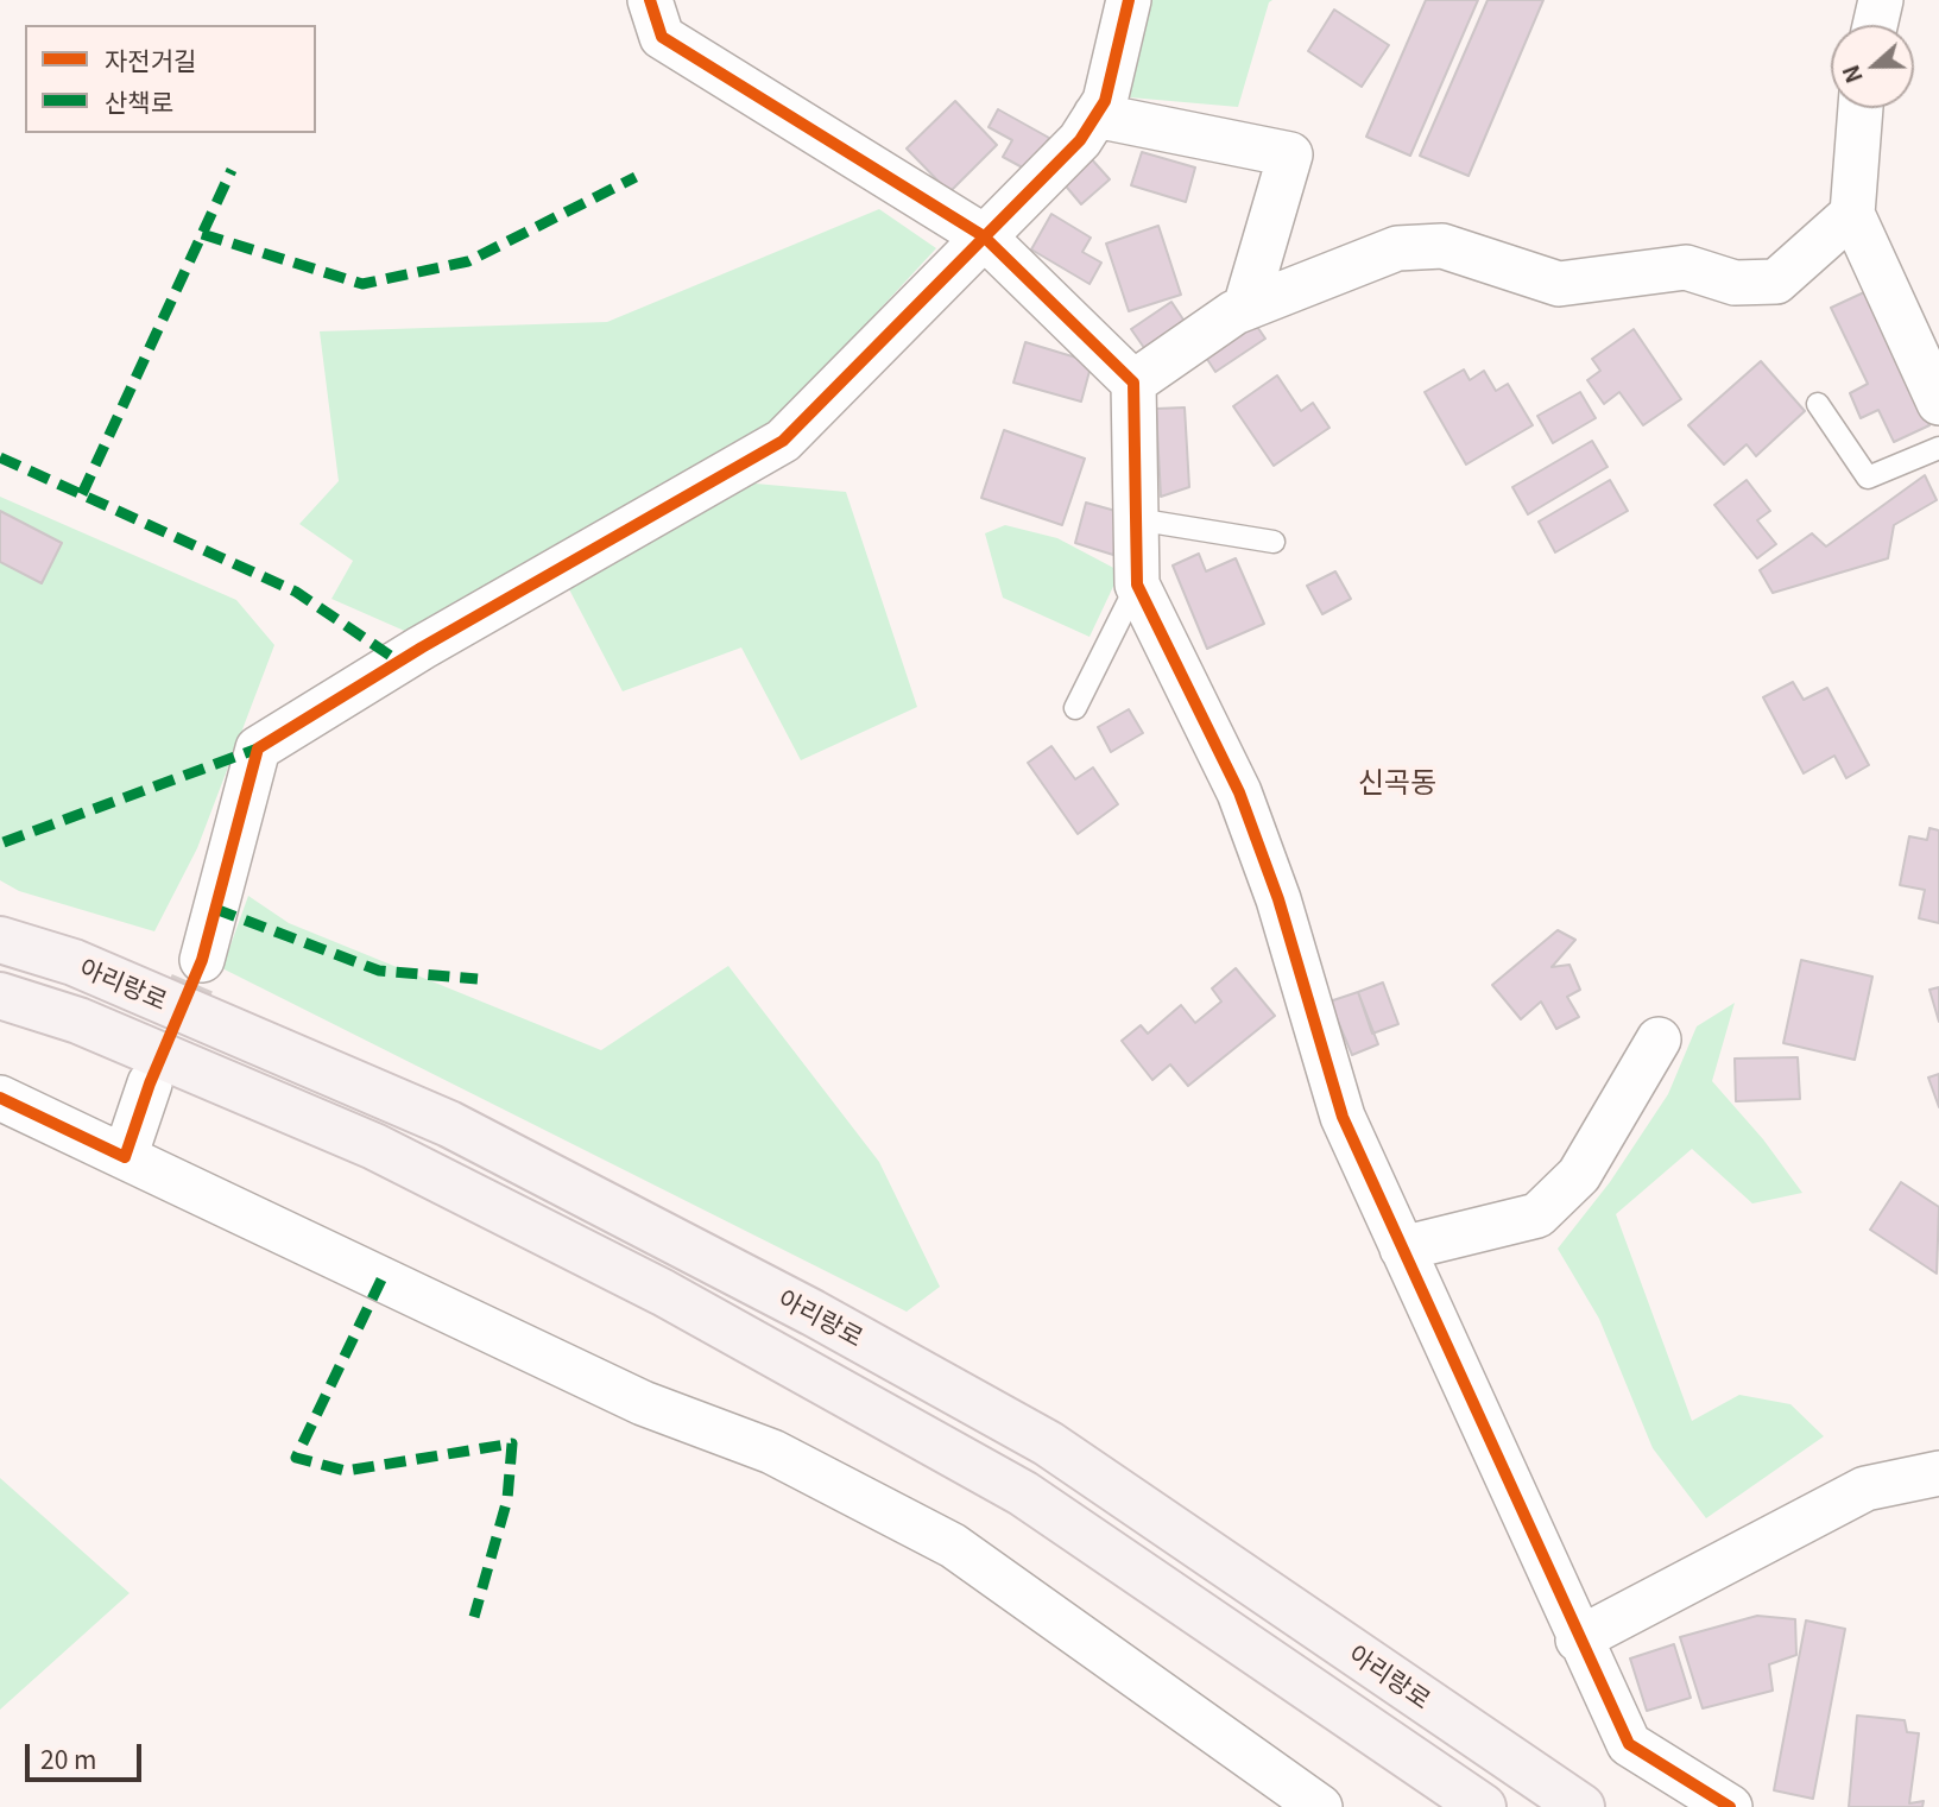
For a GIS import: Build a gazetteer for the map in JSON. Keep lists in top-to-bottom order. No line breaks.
{"streets":{"highway":["아리랑로"]},"districts":["신곡동"],"legend":["자전거길","산책로"],"scale_bar":"20 m","north":"left"}
